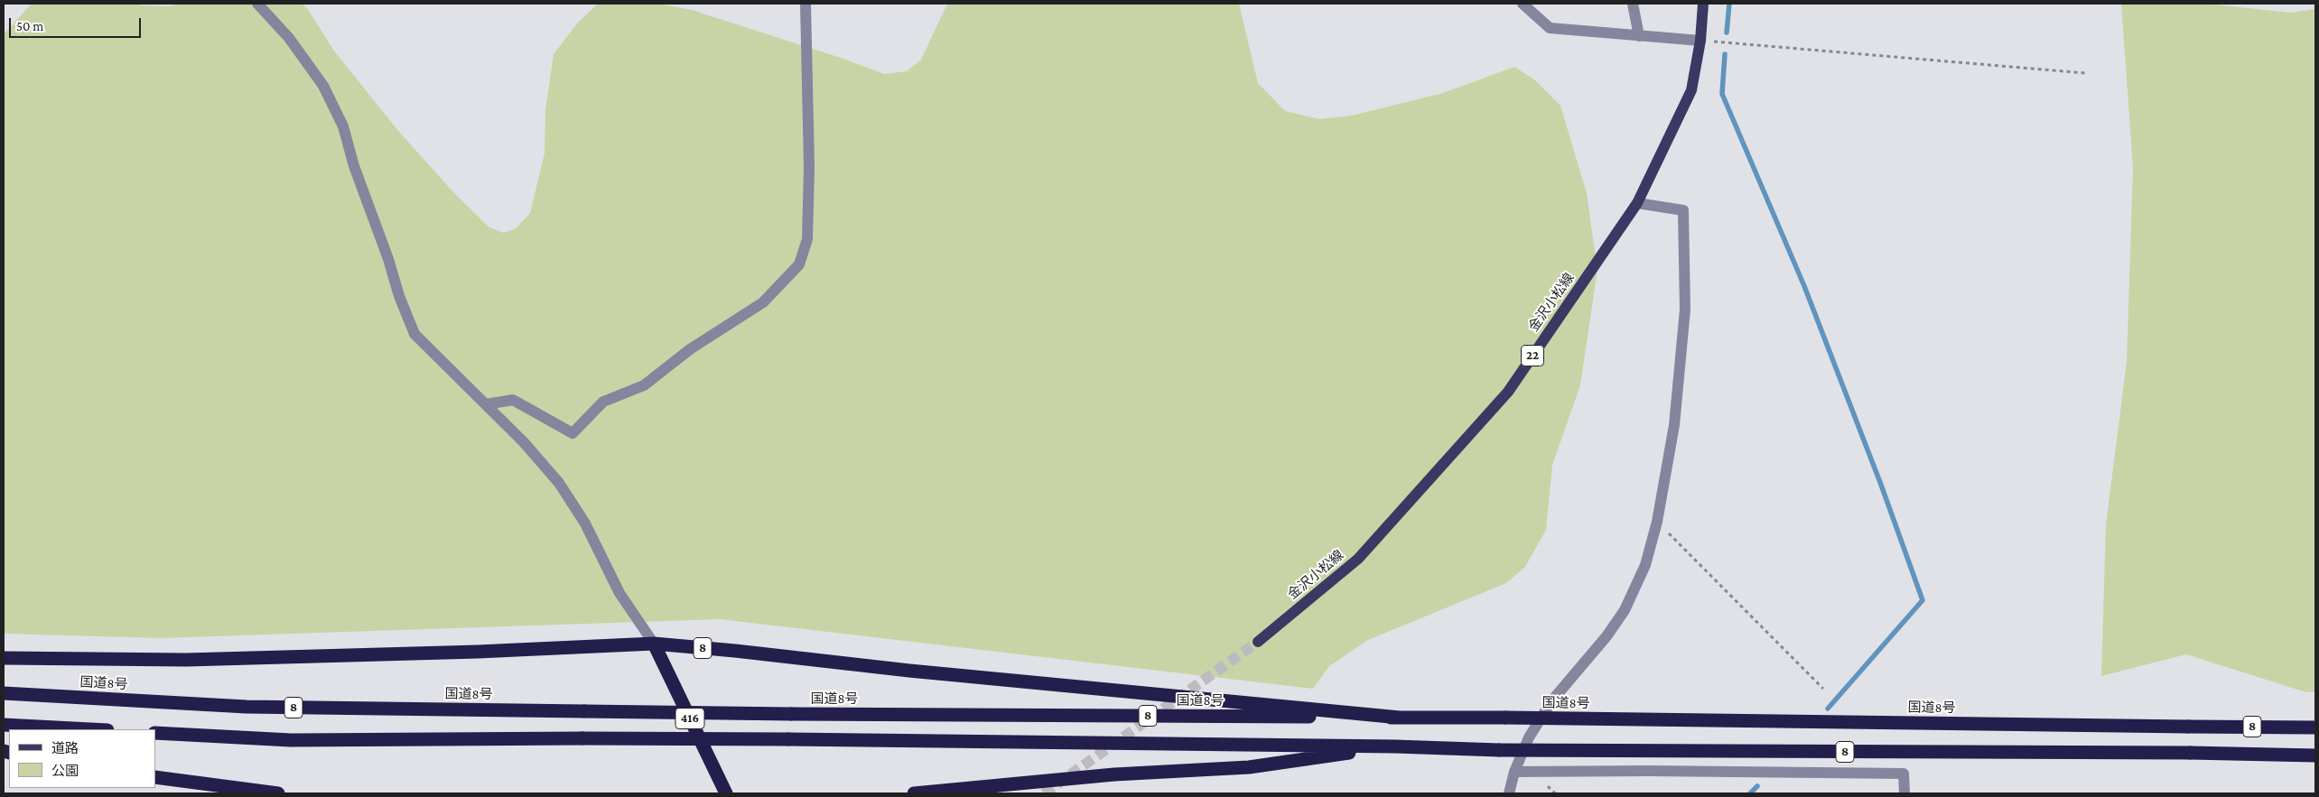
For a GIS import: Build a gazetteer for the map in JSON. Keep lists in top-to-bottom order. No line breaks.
{"streets":{"highway":["8","国道8号","416"],"main road":["金沢小松線","22"]},"crossings":[["8","国道8号"],["8","416"]],"legend":["道路","公園"],"scale_bar":"50 m"}
